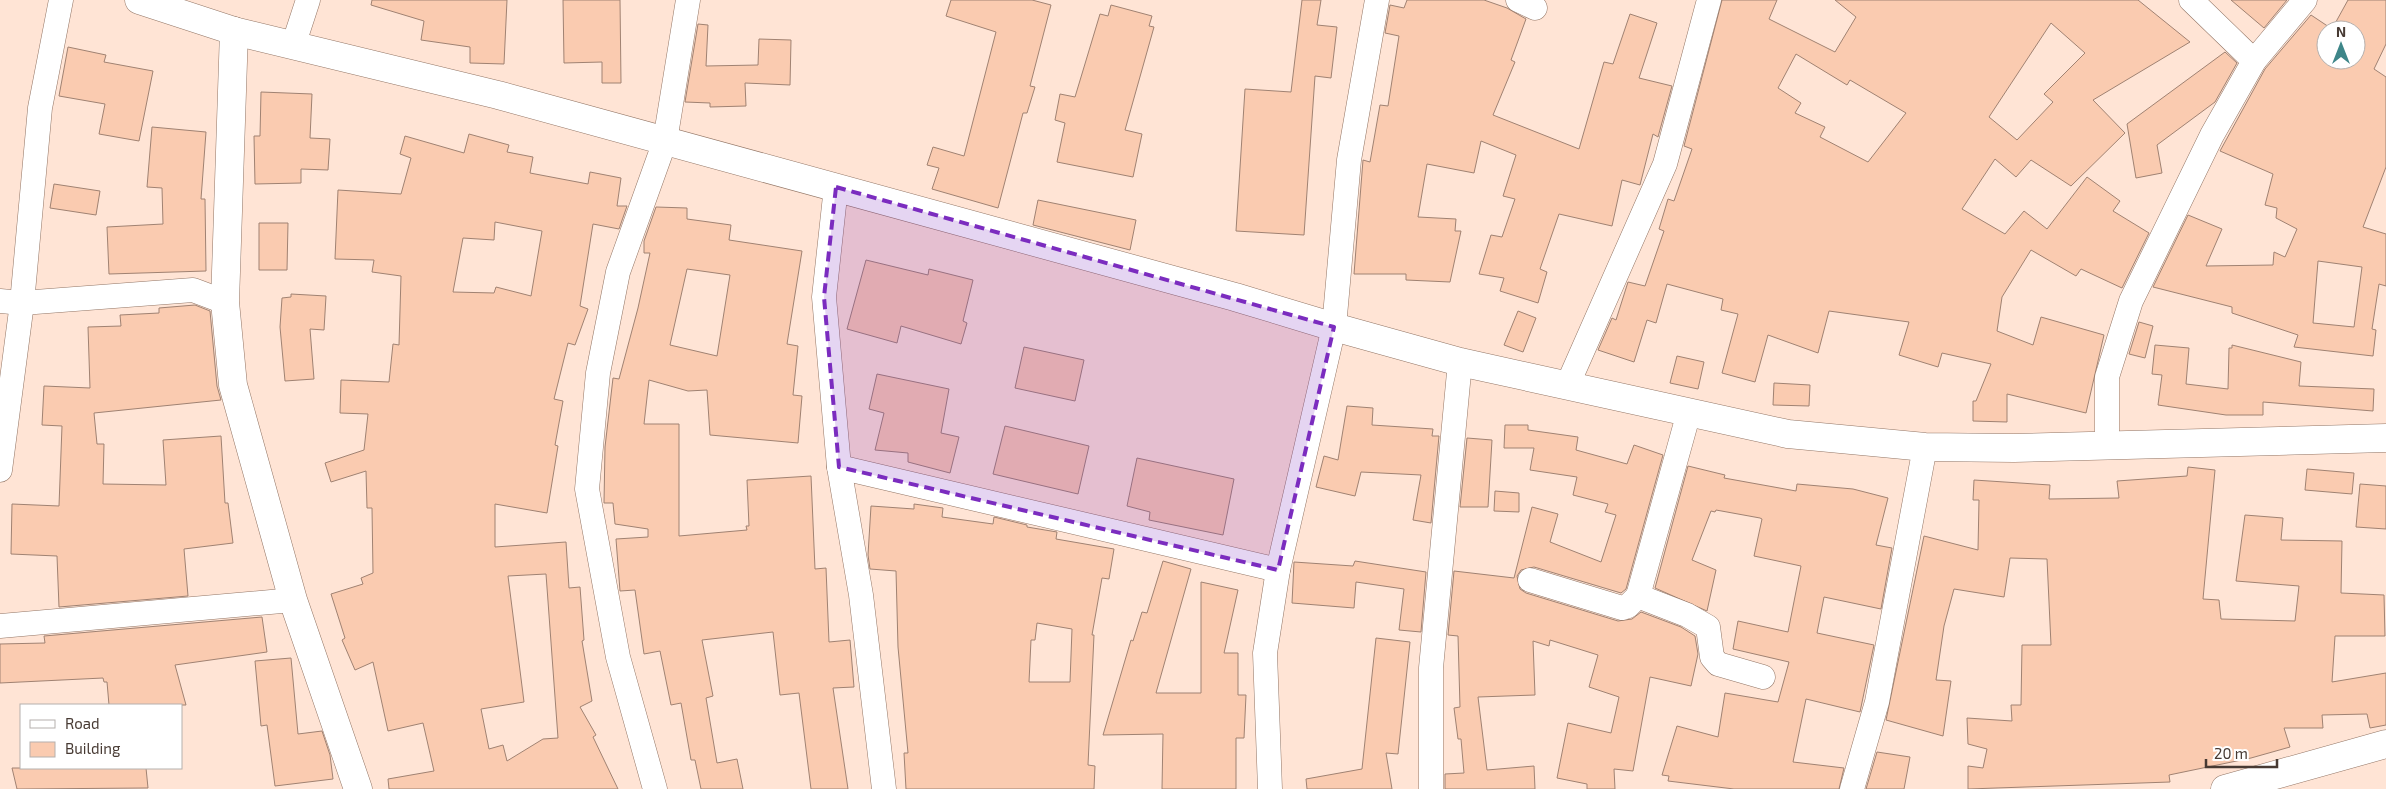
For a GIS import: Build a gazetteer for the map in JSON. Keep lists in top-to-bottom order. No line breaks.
{"legend":["Road","Building"],"scale_bar":"20 m","north":"top"}
